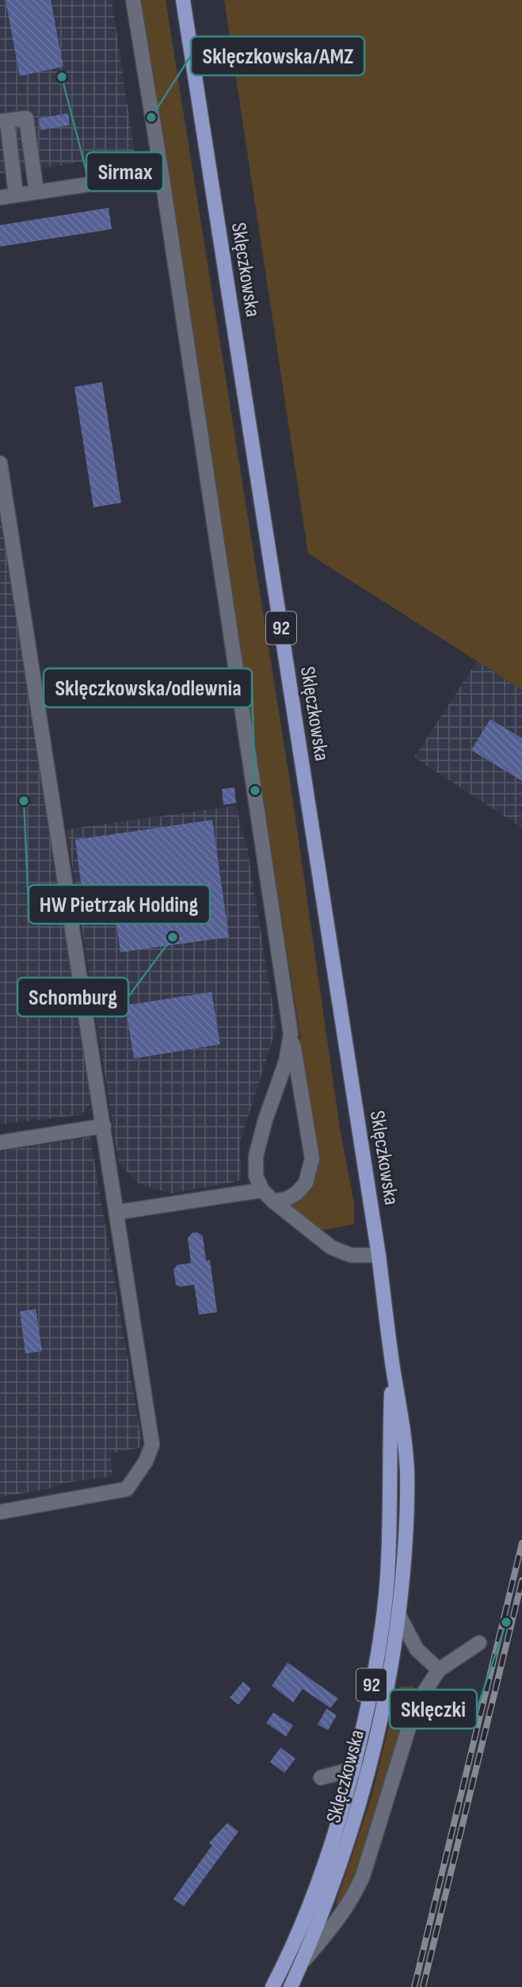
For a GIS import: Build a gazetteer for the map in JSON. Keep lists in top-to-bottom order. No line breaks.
{"streets":{"main road":["Sklęczkowska","92"]},"places":["Sirmax","Sklęczkowska/AMZ","Sklęczkowska/odlewnia","HW Pietrzak Holding","Schomburg","Sklęczki"]}
